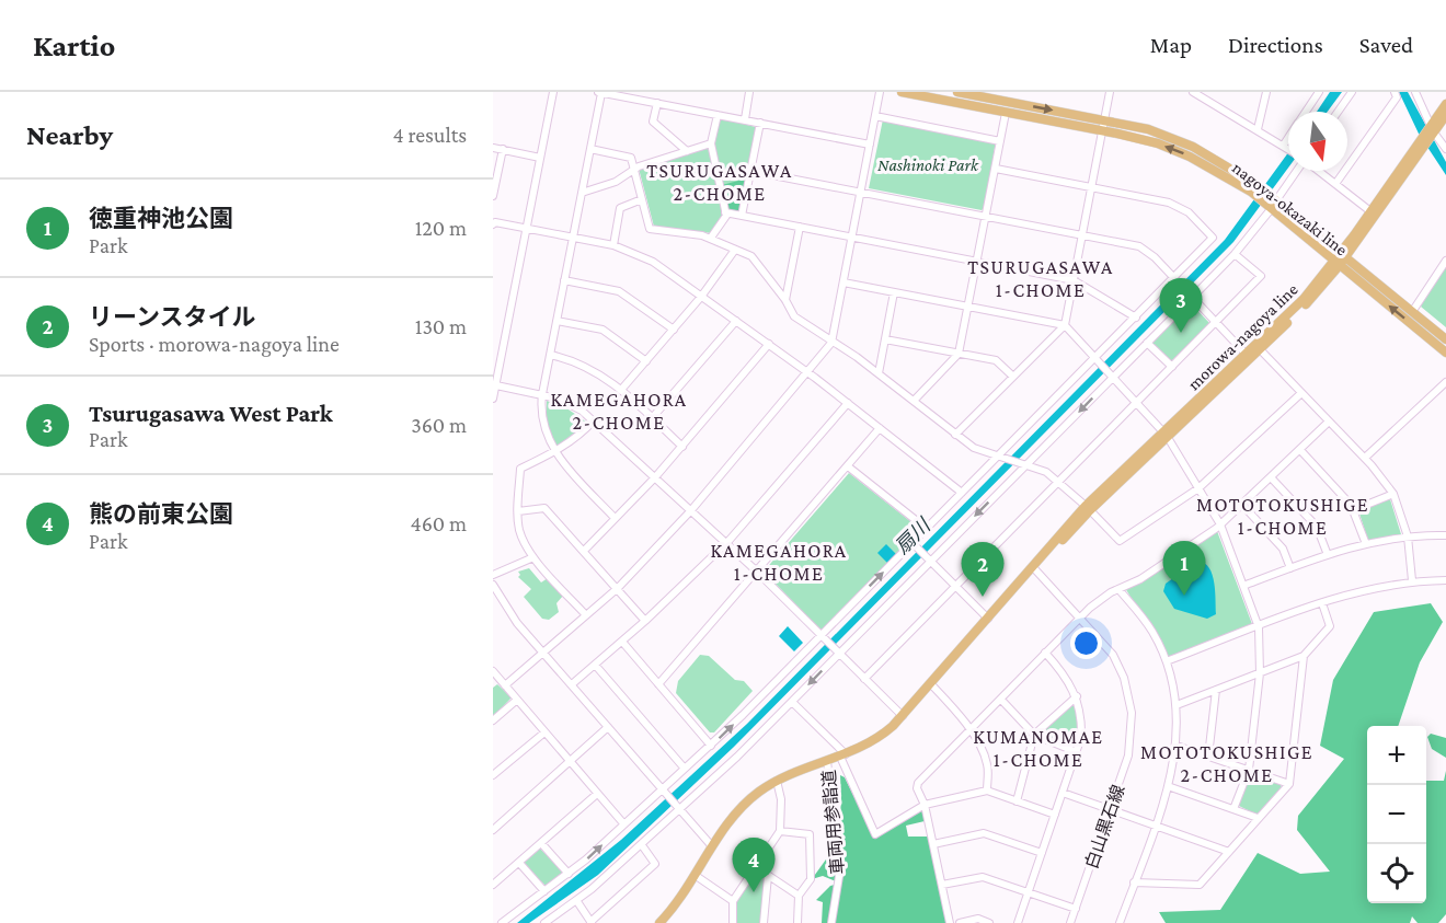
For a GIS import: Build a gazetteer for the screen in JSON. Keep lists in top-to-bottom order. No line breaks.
{"streets":{"main road":["nagoya-okazaki line","morowa-nagoya line"],"street":["車両用参詣道","白山黒石線"]},"crossings":[["nagoya-okazaki line","morowa-nagoya line"],["morowa-nagoya line","車両用参詣道"],["morowa-nagoya line","白山黒石線"]],"districts":["TSURUGASAWA 2-CHOME","TSURUGASAWA 1-CHOME","KAMEGAHORA 2-CHOME","MOTOTOKUSHIGE 1-CHOME","KAMEGAHORA 1-CHOME","KUMANOMAE 1-CHOME","MOTOTOKUSHIGE 2-CHOME"],"water":["扇川"],"parks":["Nashinoki Park"],"north":"bottom","page":{"header":"Kartio","nav":["Map","Directions","Saved"],"heading":["Nearby","4 results"],"list":[{"mark":"1","name":"徳重神池公園","note":"Park","value":"120 m"},{"mark":"2","name":"リーンスタイル","note":"Sports · morowa-nagoya line","value":"130 m"},{"mark":"3","name":"Tsurugasawa West Park","note":"Park","value":"360 m"},{"mark":"4","name":"熊の前東公園","note":"Park","value":"460 m"}],"pins":["3","1","2","4"],"map_buttons":["+","−"]}}
